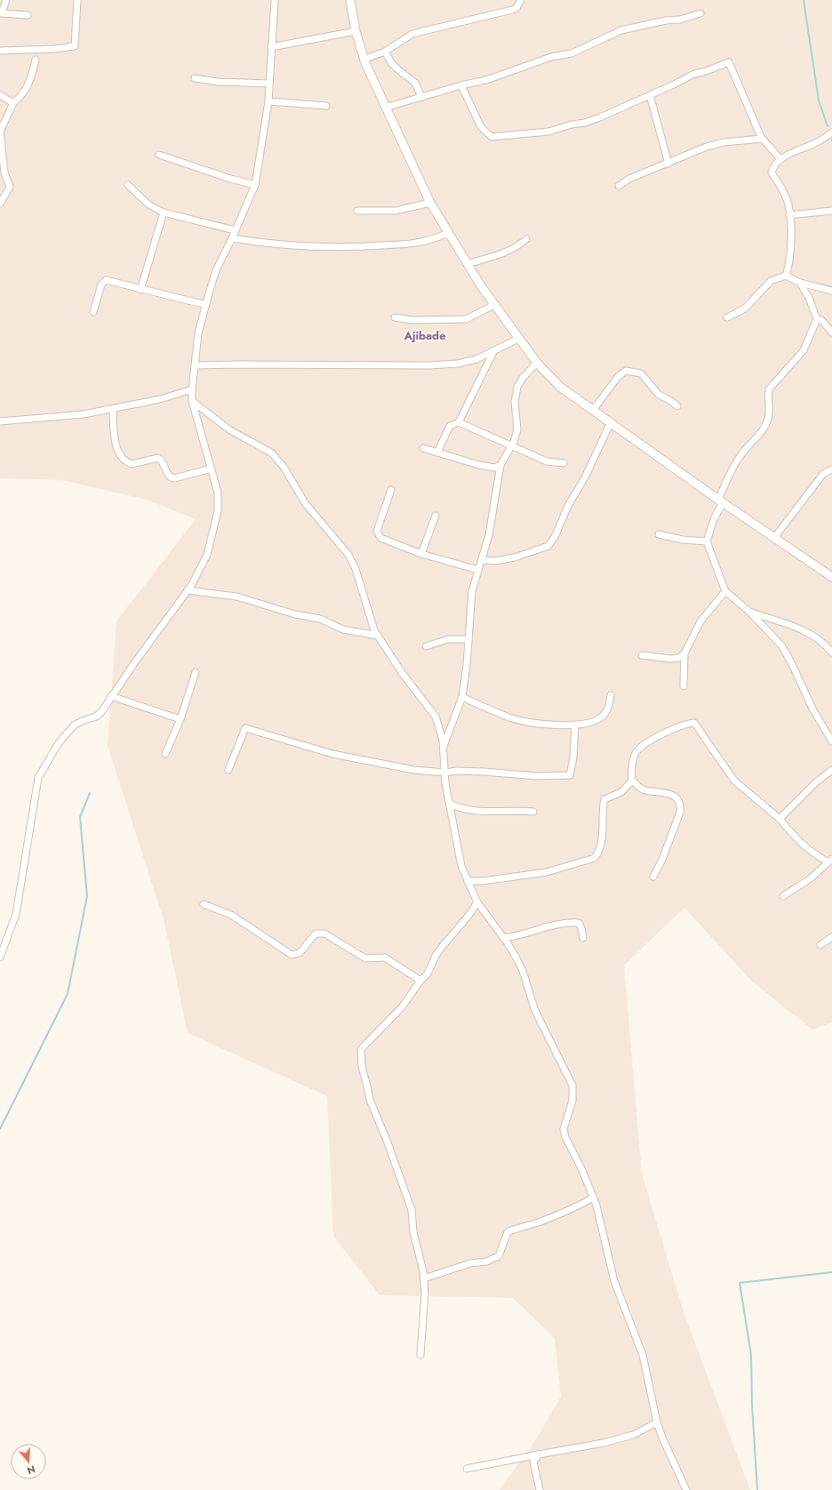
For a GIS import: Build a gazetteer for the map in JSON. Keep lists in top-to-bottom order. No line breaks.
{"districts":["Ajibade"],"north":"bottom"}
